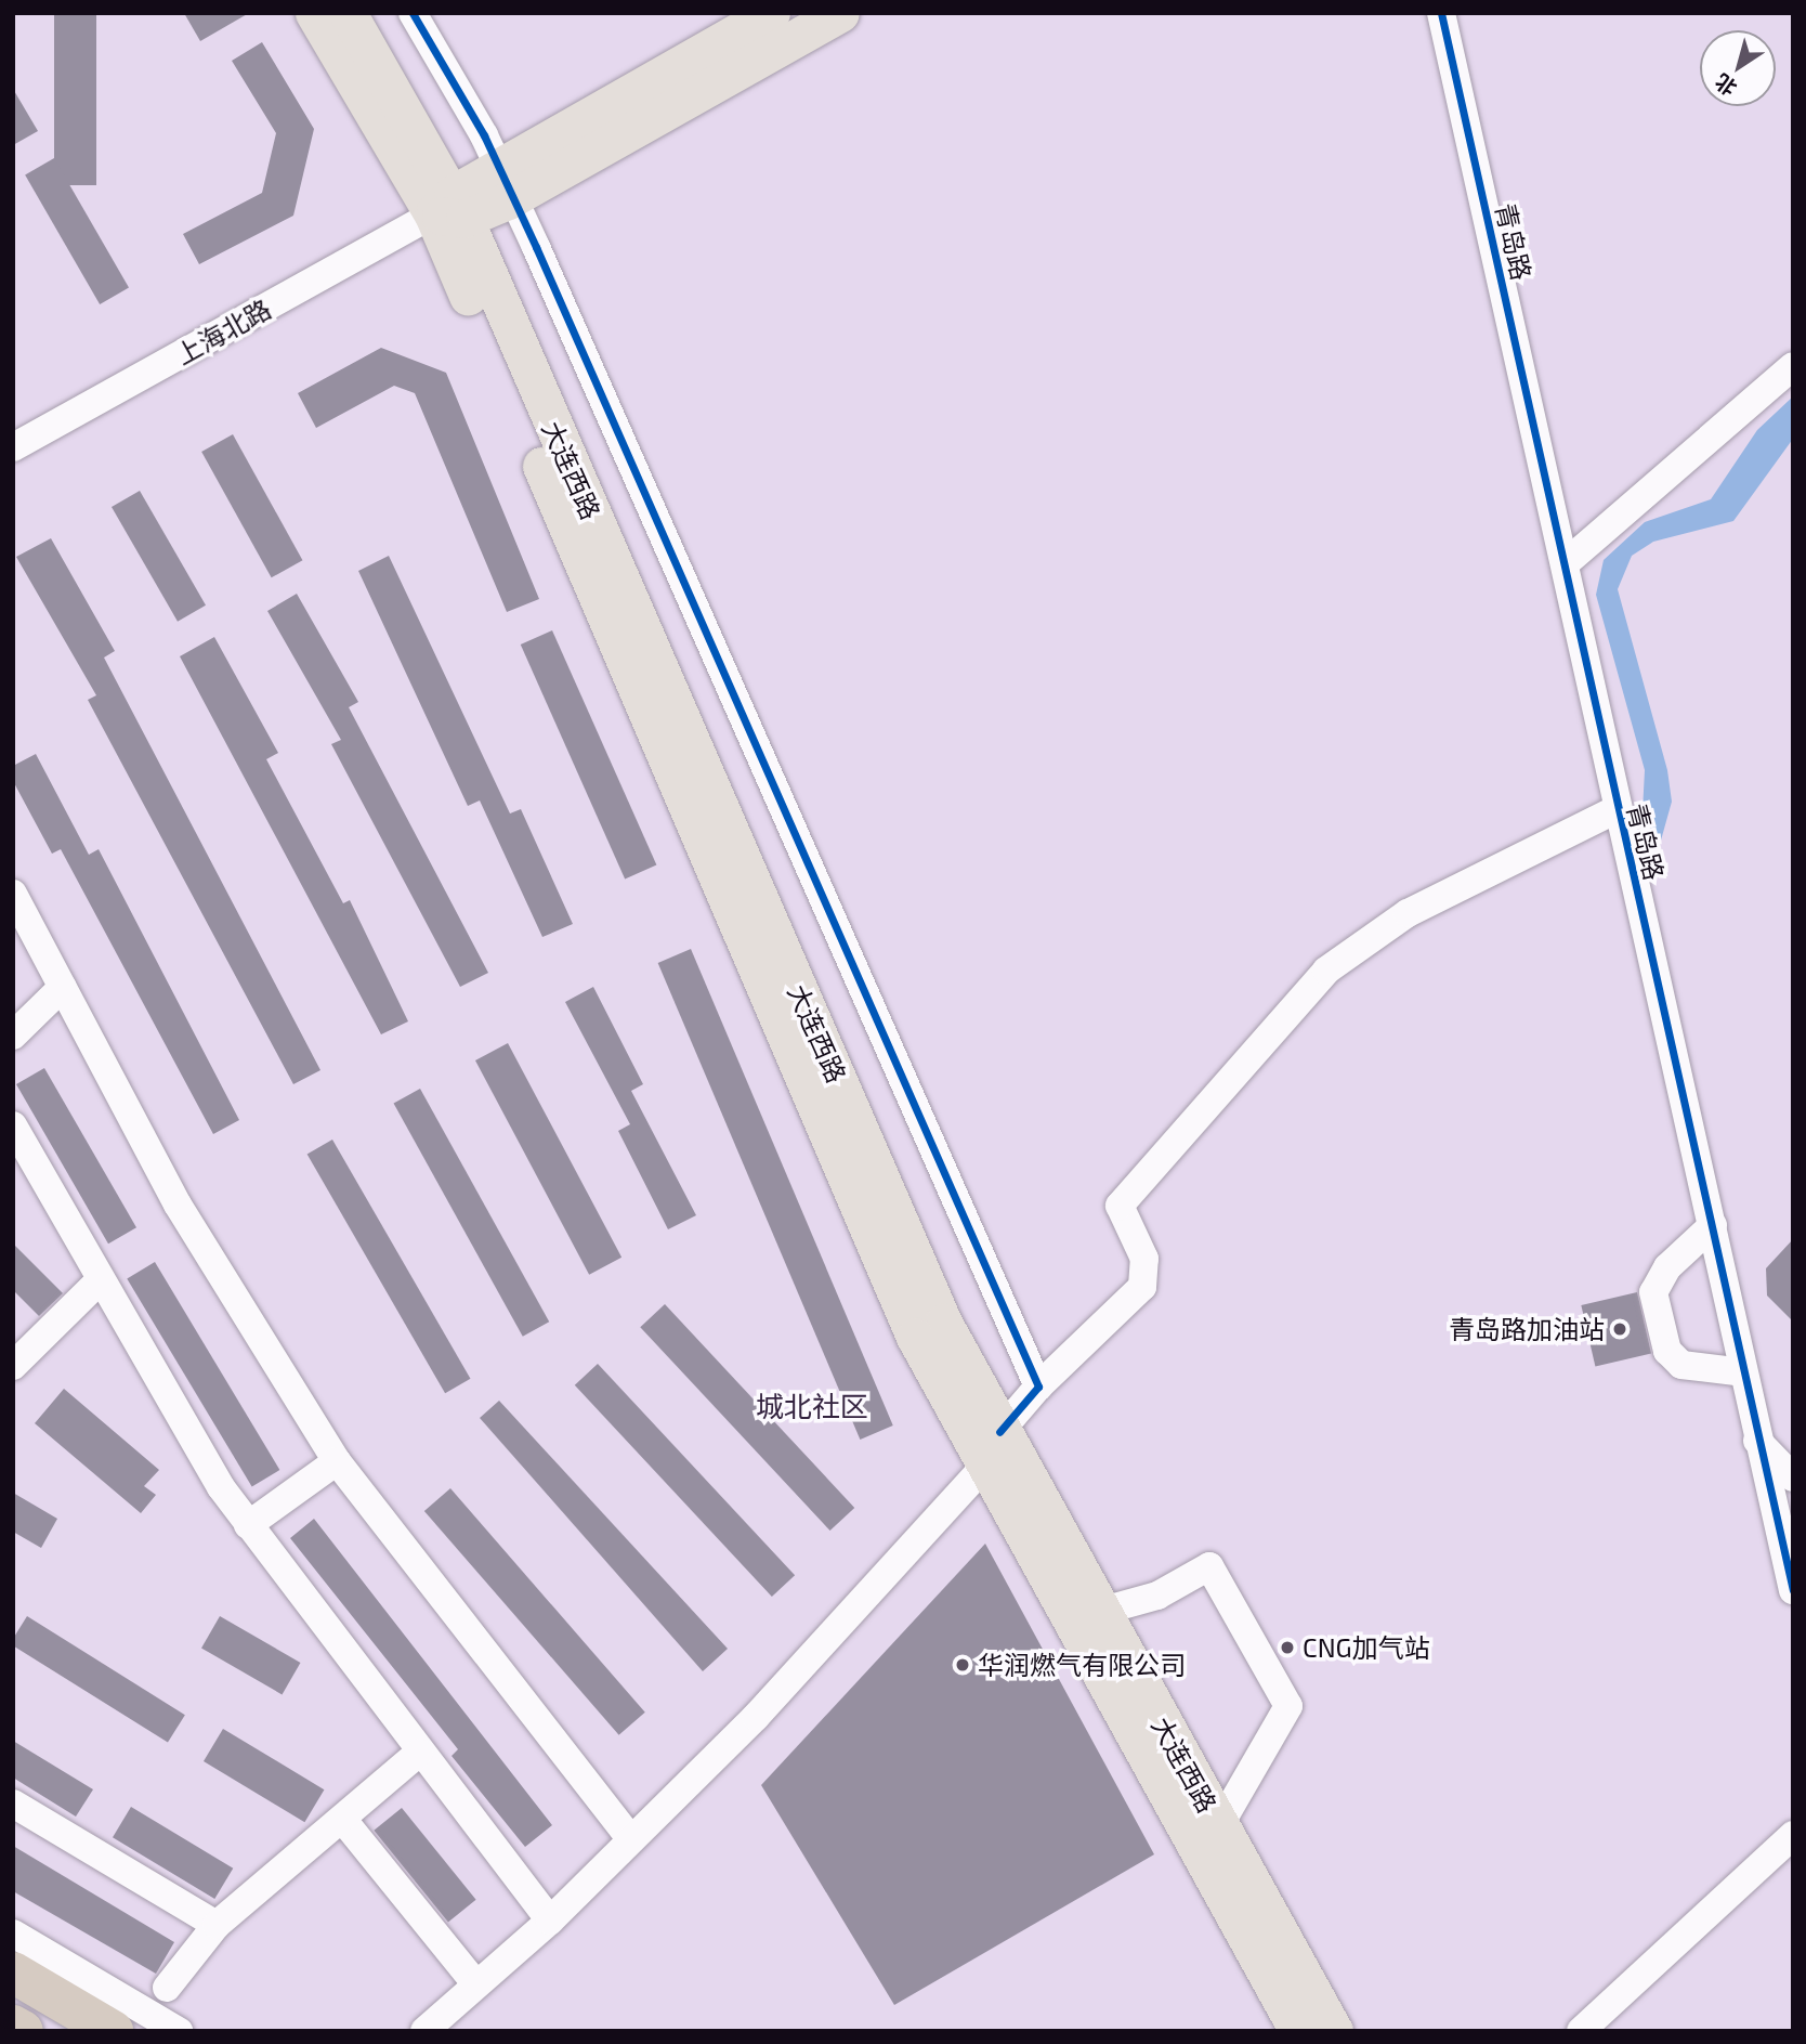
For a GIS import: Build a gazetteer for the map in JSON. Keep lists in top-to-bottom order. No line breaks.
{"streets":{"main road":["上海北路","大连西路"],"street":["青岛路"]},"crossings":[["上海北路","大连西路"]],"districts":["城北社区"],"places":["青岛路加油站","CNG加气站","华润燃气有限公司"],"north":"bottom left"}
